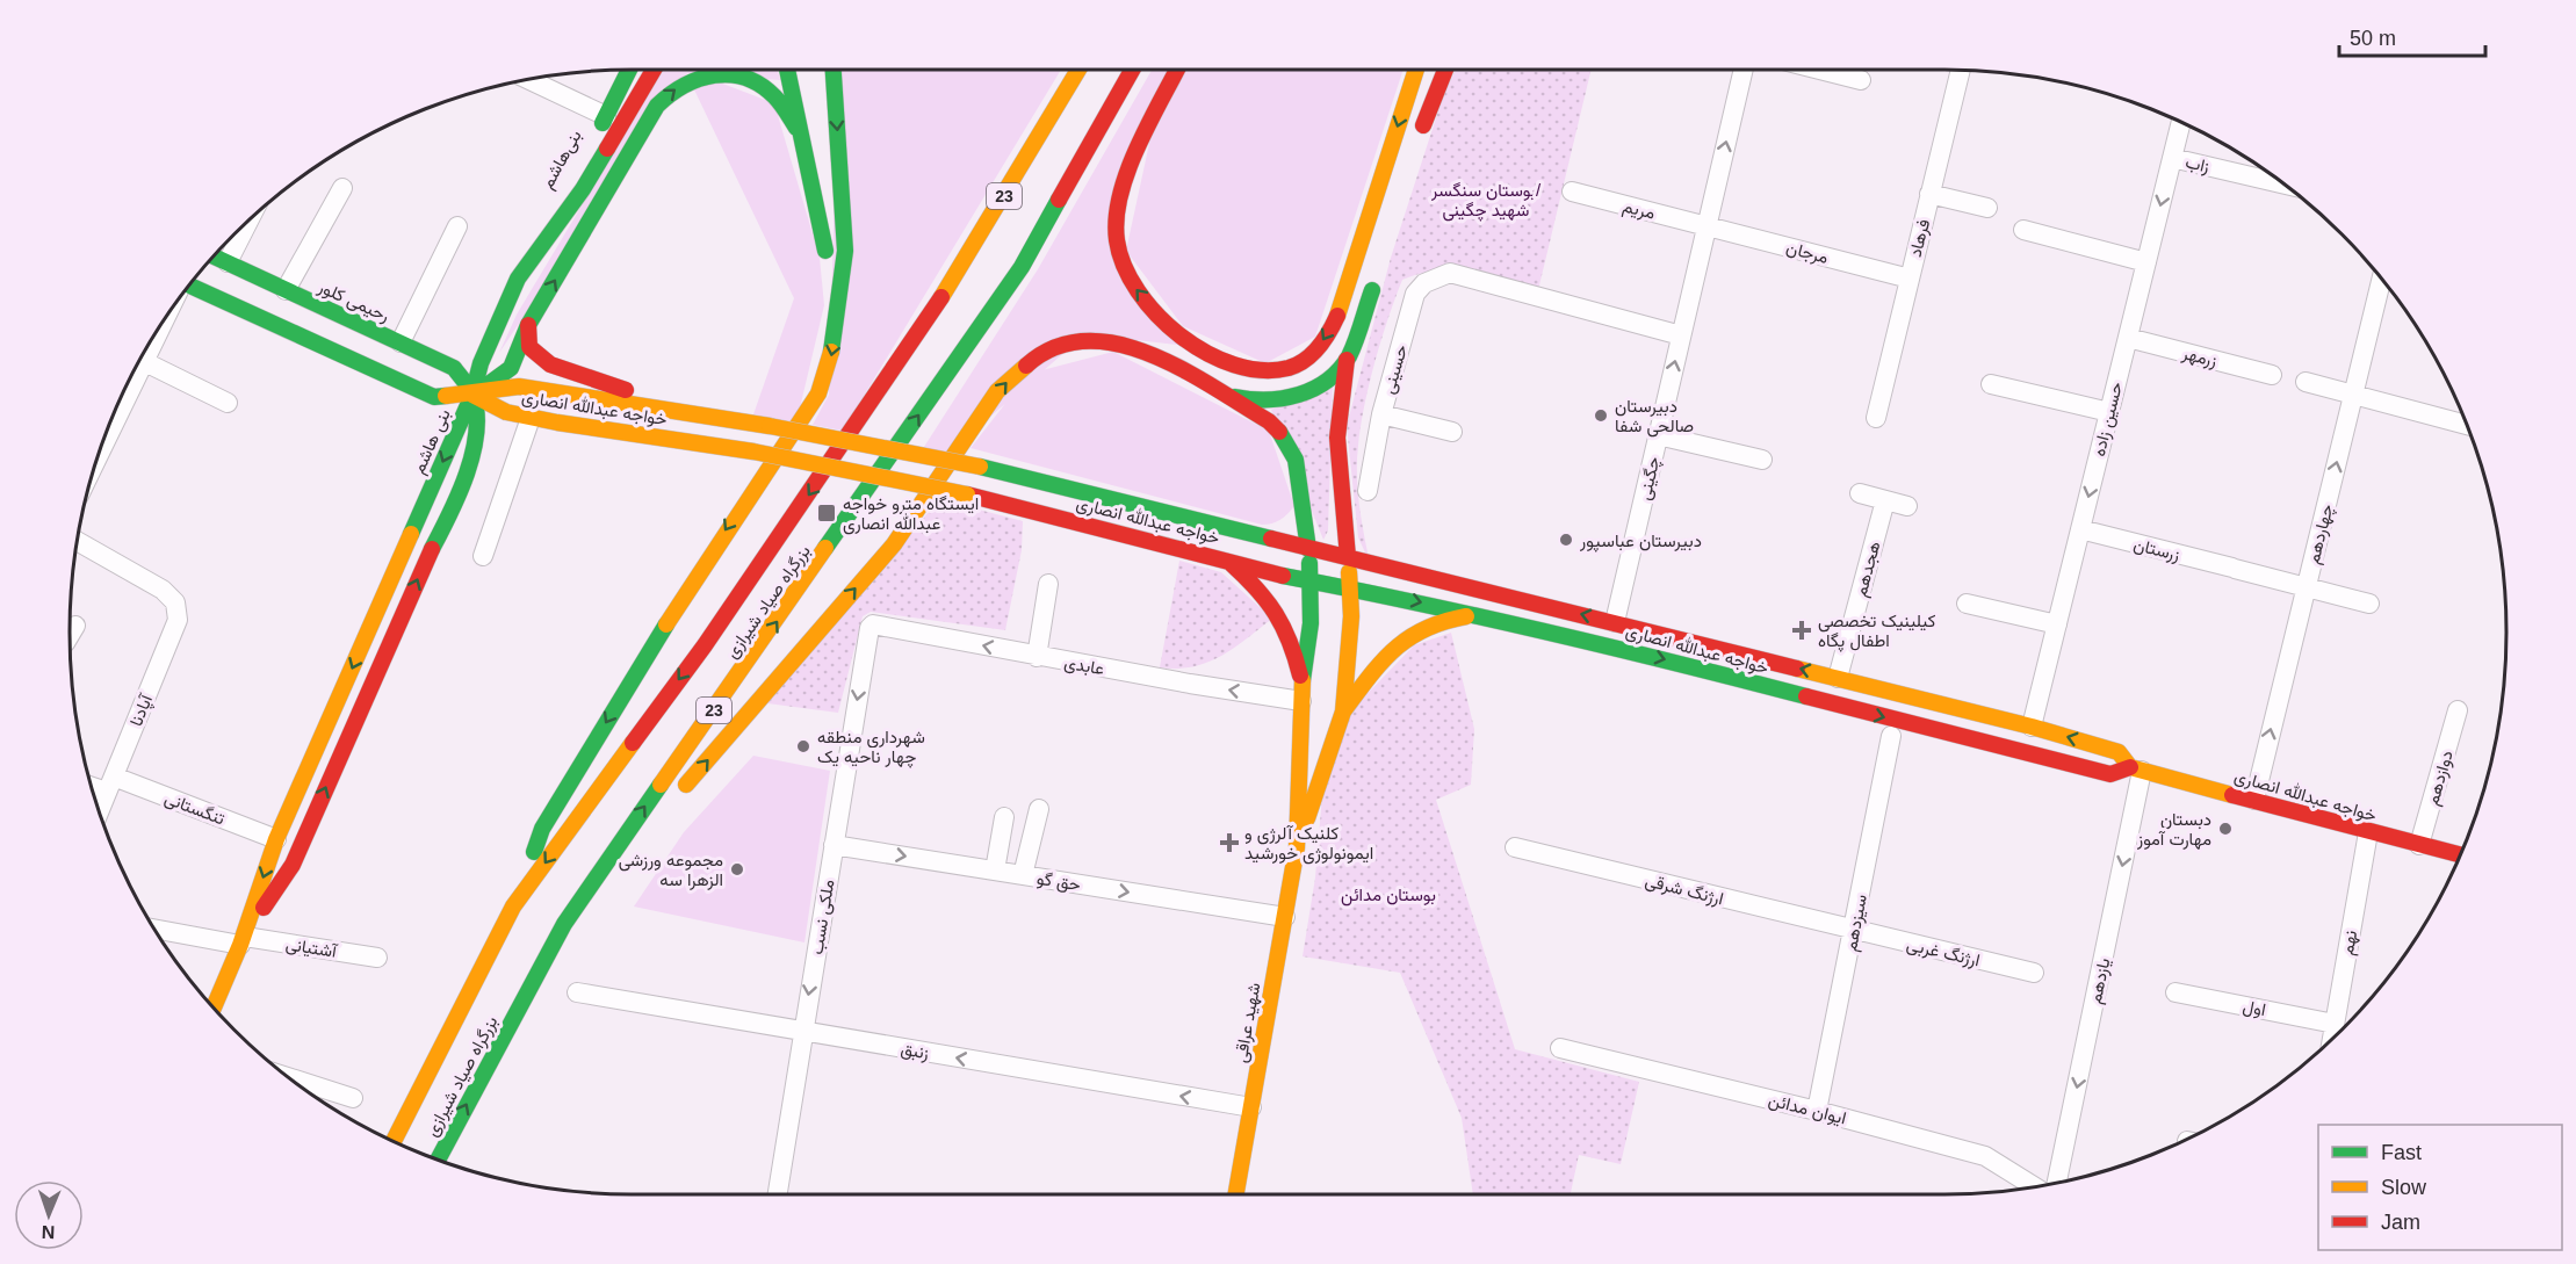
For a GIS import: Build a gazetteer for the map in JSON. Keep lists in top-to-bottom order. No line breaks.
{"streets":{"main road":["بنی‌هاشم","23","رحیمی کلور","خواجه عبدالله انصاری","بنی هاشم","بزرگراه صیاد شیرازی","شهید عراقی"],"street":["زاب","مریم","فرهاد","مرجان","زرمهر","حسینی","حسین زاده","چگینی","چهاردهم","زرستان","هجدهم","عابدی","آپادنا","دوازدهم","تنگستانی","حق گو","ارژنگ شرقی","ملکی نسب","سیزدهم","نهم","آشتیانی","ارژنگ غربی","یازدهم","اول","زنبق","ایوان مدائن"]},"crossings":[["زاب","حسین زاده"],["مریم","مرجان"],["مریم","چگینی"],["فرهاد","مرجان"],["مرجان","چگینی"],["رحیمی کلور","خواجه عبدالله انصاری"],["رحیمی کلور","بنی هاشم"],["زرمهر","حسین زاده"],["حسینی","چگینی"],["خواجه عبدالله انصاری","حسین زاده"],["خواجه عبدالله انصاری","بنی هاشم"],["خواجه عبدالله انصاری","چگینی"],["خواجه عبدالله انصاری","چهاردهم"],["خواجه عبدالله انصاری","هجدهم"],["خواجه عبدالله انصاری","دوازدهم"],["خواجه عبدالله انصاری","نهم"],["خواجه عبدالله انصاری","یازدهم"],["خواجه عبدالله انصاری","شهید عراقی"],["حسین زاده","زرستان"],["بنی هاشم","تنگستانی"],["بنی هاشم","آشتیانی"],["چهاردهم","زرستان"],["عابدی","ملکی نسب"],["عابدی","شهید عراقی"],["آپادنا","تنگستانی"],["حق گو","ملکی نسب"],["حق گو","شهید عراقی"],["ارژنگ شرقی","سیزدهم"],["ارژنگ شرقی","ارژنگ غربی"],["ملکی نسب","زنبق"],["سیزدهم","ارژنگ غربی"],["سیزدهم","ایوان مدائن"],["نهم","اول"],["شهید عراقی","زنبق"]],"one_way":["حسین زاده","چگینی","چهاردهم","عابدی","حق گو","ملکی نسب","یازدهم","زنبق"],"parks":["بوستان سنگسر/ شهید چگینی","بوستان مدائن"],"places":{"other":["دبیرستان صالحی شفا","دبیرستان عباسپور","شهرداری منطقه چهار ناحیه یک","دبستان مهارت آموز","مجموعه ورزشی الزهرا سه"],"transit":["ایستگاه مترو خواجه عبدالله انصاری"],"health":["کیلینیک تخصصی اطفال پگاه","کلنیک آلرژی و ایمونولوژی خورشید"]},"legend":["Fast","Slow","Jam"],"scale_bar":"50 m","north":"bottom"}
